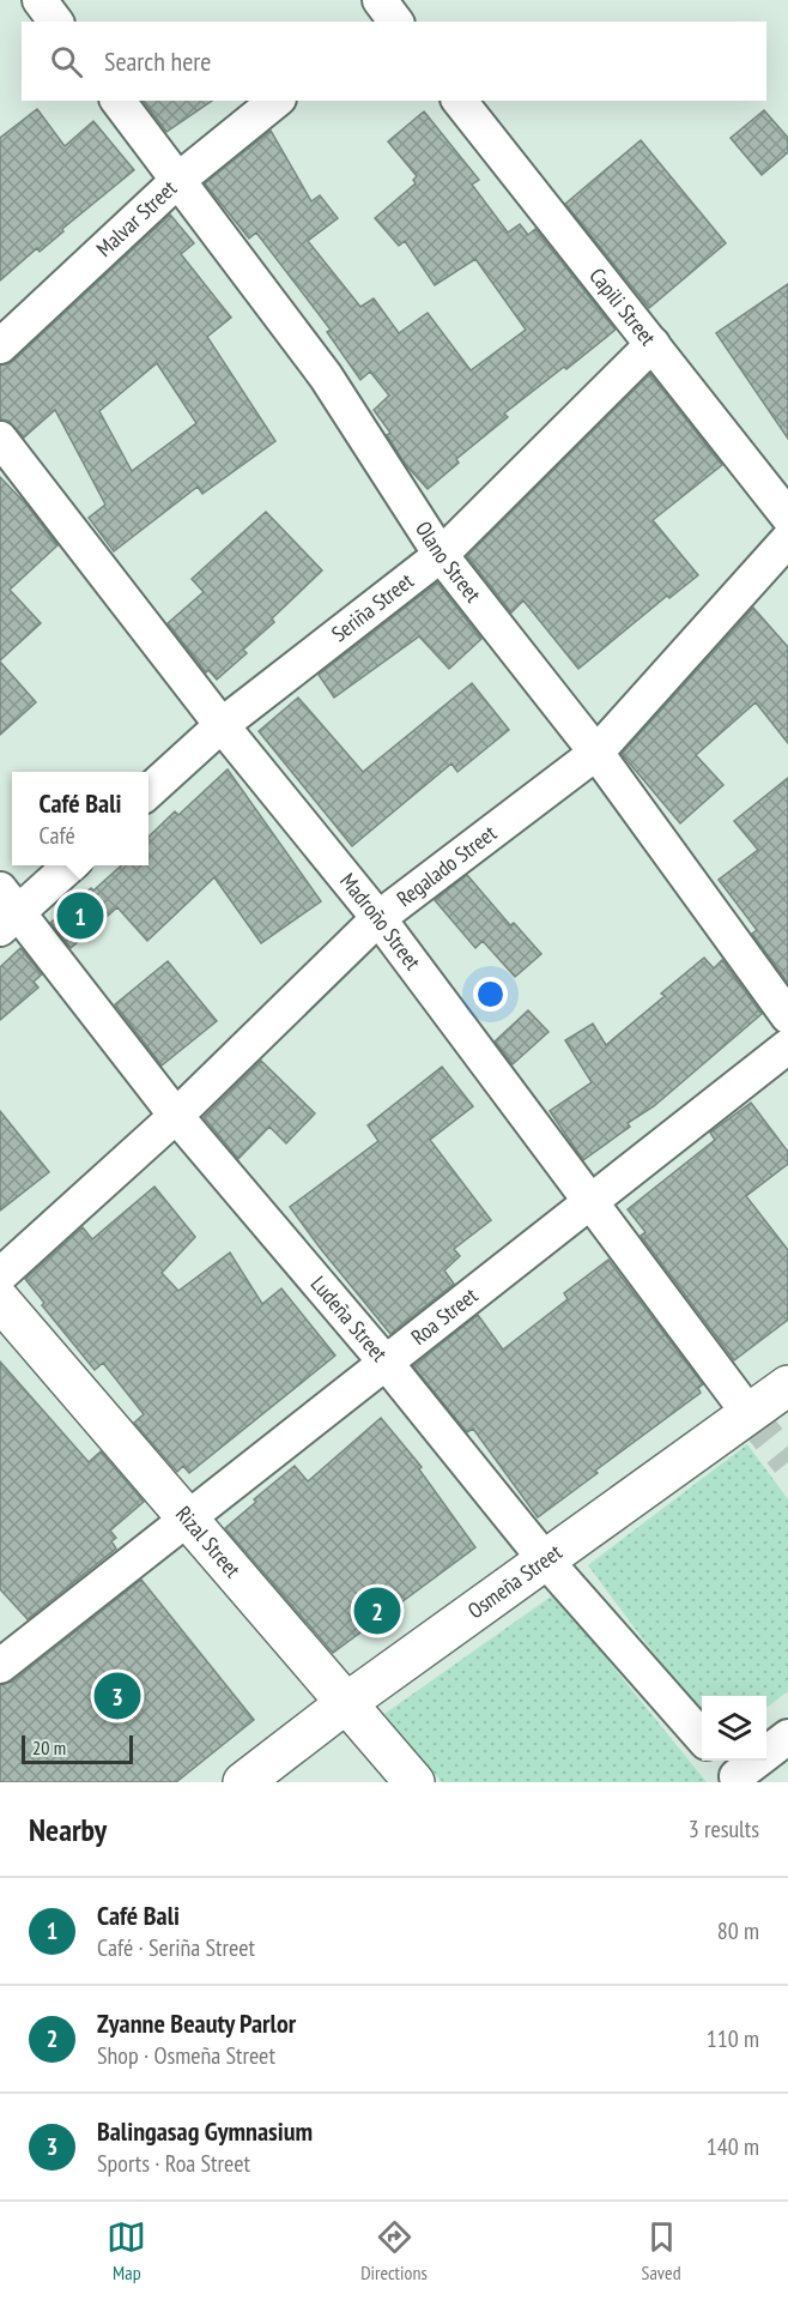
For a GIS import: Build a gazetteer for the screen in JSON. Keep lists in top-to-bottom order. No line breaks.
{"streets":{"main road":["Rizal Street","Osmeña Street"],"street":["Malvar Street","Capili Street","Olano Street","Seriña Street","Regalado Street","Madroño Street","Roa Street","Ludeña Street"]},"crossings":[["Malvar Street","Olano Street"],["Capili Street","Seriña Street"],["Olano Street","Seriña Street"],["Olano Street","Regalado Street"],["Seriña Street","Madroño Street"],["Regalado Street","Madroño Street"],["Regalado Street","Ludeña Street"],["Madroño Street","Roa Street"],["Madroño Street","Osmeña Street"],["Roa Street","Ludeña Street"],["Roa Street","Rizal Street"],["Ludeña Street","Osmeña Street"],["Rizal Street","Osmeña Street"]],"scale_bar":"20 m","page":{"search":"Search here","popup":["Café Bali","Café"],"pins":["1","2","3"],"scale":"20 m","heading":["Nearby","3 results"],"list":[{"mark":"1","name":"Café Bali","note":"Café · Seriña Street","value":"80 m"},{"mark":"2","name":"Zyanne Beauty Parlor","note":"Shop · Osmeña Street","value":"110 m"},{"mark":"3","name":"Balingasag Gymnasium","note":"Sports · Roa Street","value":"140 m"}],"nav":["Map","Directions","Saved"]}}
